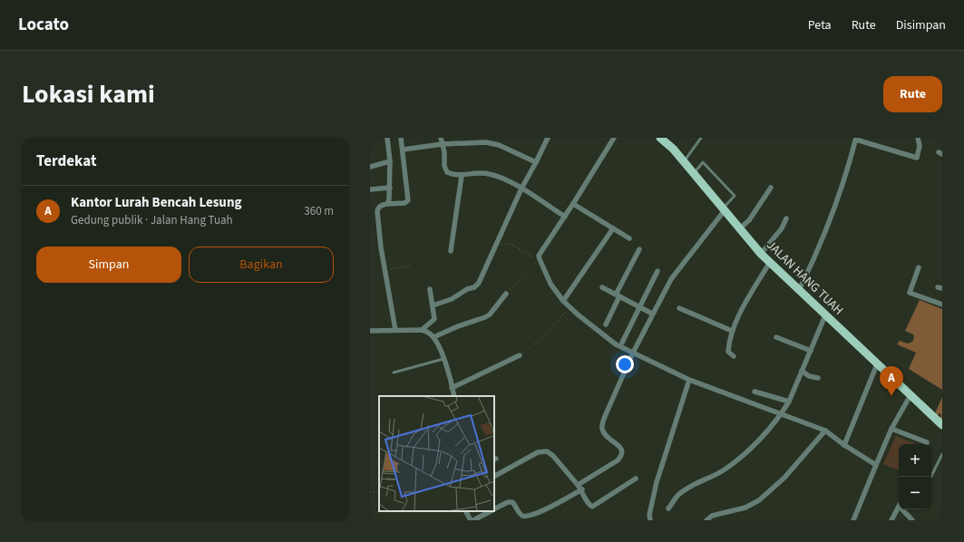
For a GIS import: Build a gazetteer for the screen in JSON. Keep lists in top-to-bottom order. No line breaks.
{"streets":{"main road":["JALAN HANG TUAH"]},"page":{"header":"Locato","nav":["Peta","Rute","Disimpan"],"title":"Lokasi kami","buttons":["Rute",["Simpan","Bagikan"]],"heading":"Terdekat","list":[{"mark":"A","name":"Kantor Lurah Bencah Lesung","note":"Gedung publik · Jalan Hang Tuah","value":"360 m"}],"pins":"A","map_buttons":["+","−"]}}
